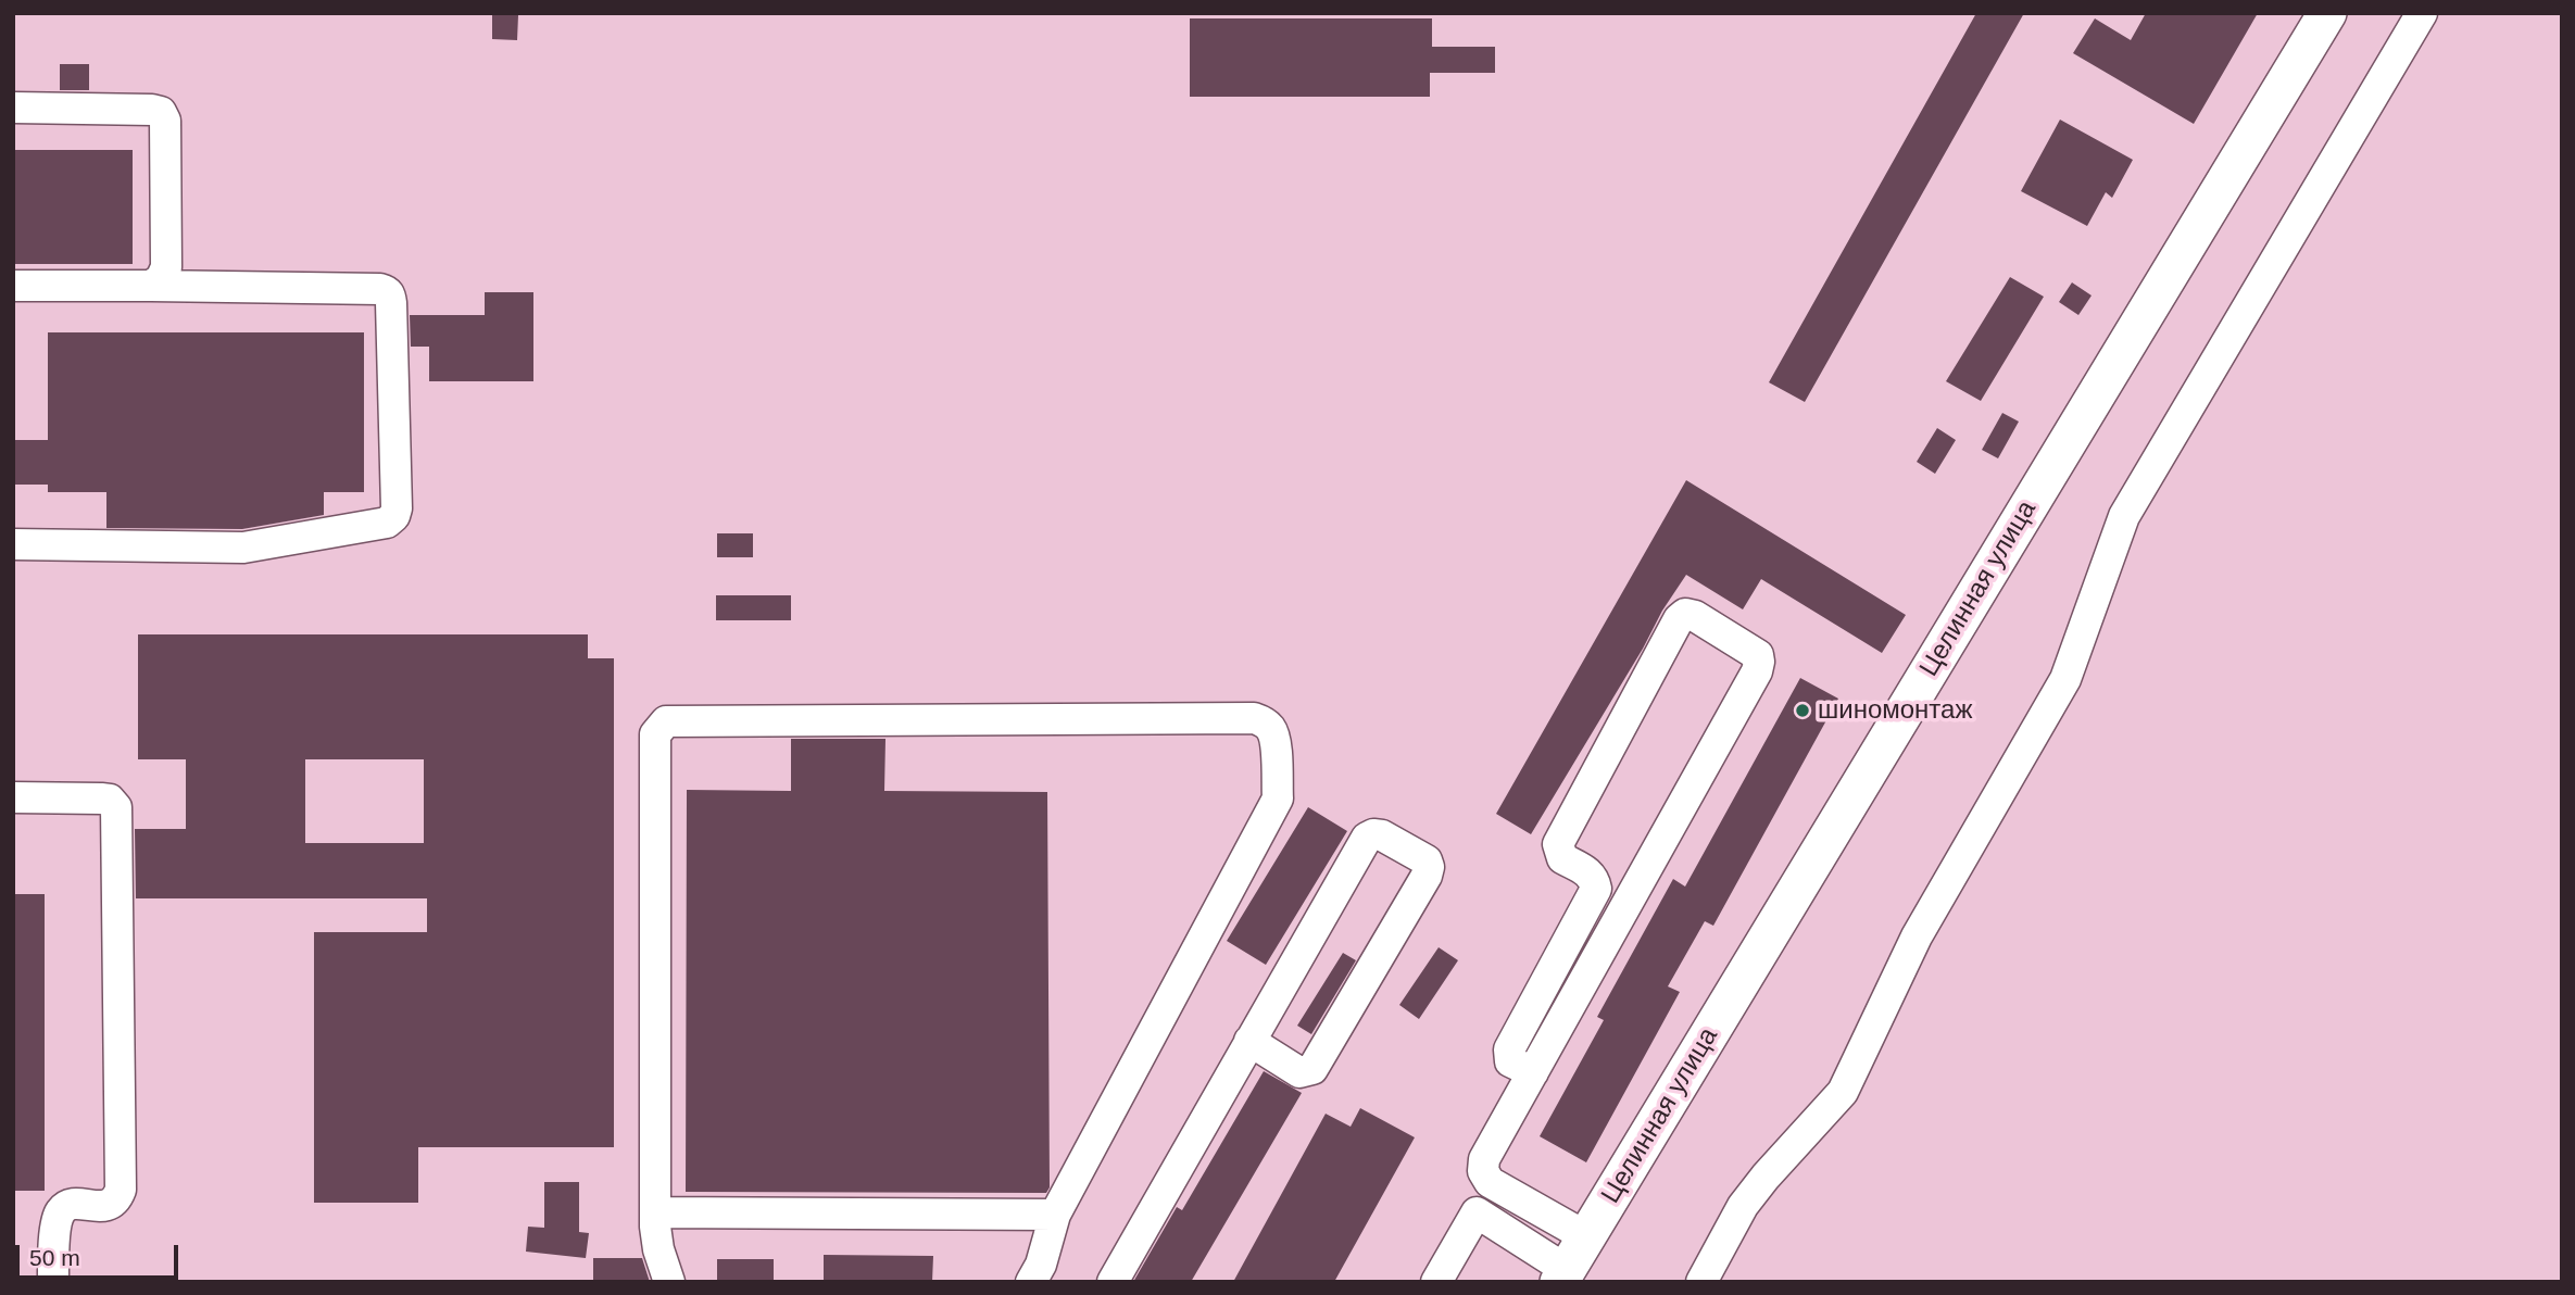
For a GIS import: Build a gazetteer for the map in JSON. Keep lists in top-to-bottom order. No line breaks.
{"streets":{"main road":["Целинная улица"]},"places":["шиномонтаж"],"scale_bar":"50 m"}
